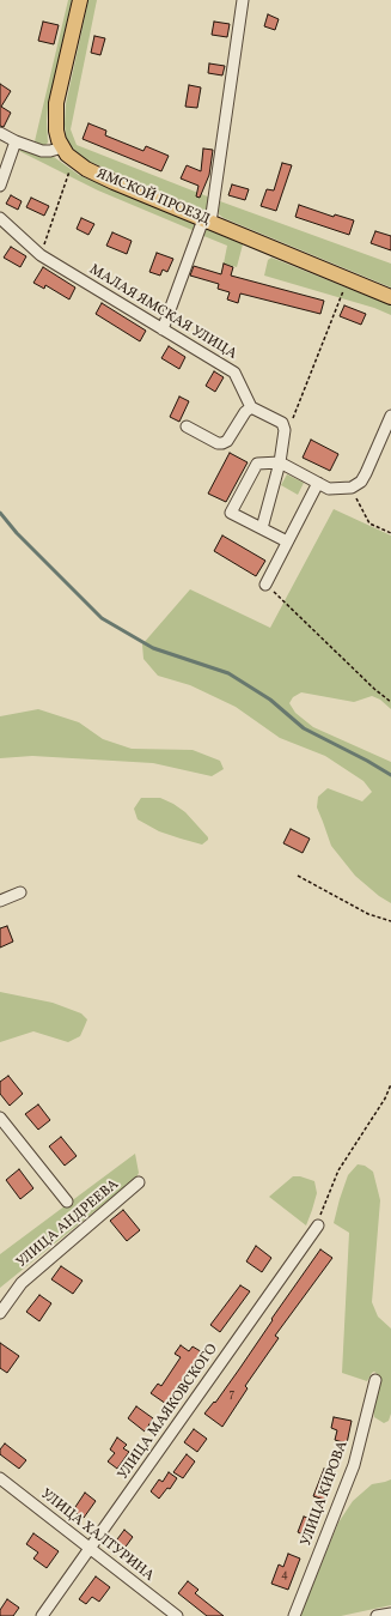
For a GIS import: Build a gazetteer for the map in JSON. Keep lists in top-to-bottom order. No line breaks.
{"streets":{"main road":["ЯМСКОЙ ПРОЕЗД"],"street":["МАЛАЯ ЯМСКАЯ УЛИЦА","УЛИЦА АНДРЕЕВА","УЛИЦА МАЯКОВСКОГО","УЛИЦА КИРОВА","УЛИЦА ХАЛТУРИНА"]},"crossings":[["УЛИЦА МАЯКОВСКОГО","УЛИЦА ХАЛТУРИНА"]],"house_numbers":["7","4"]}
